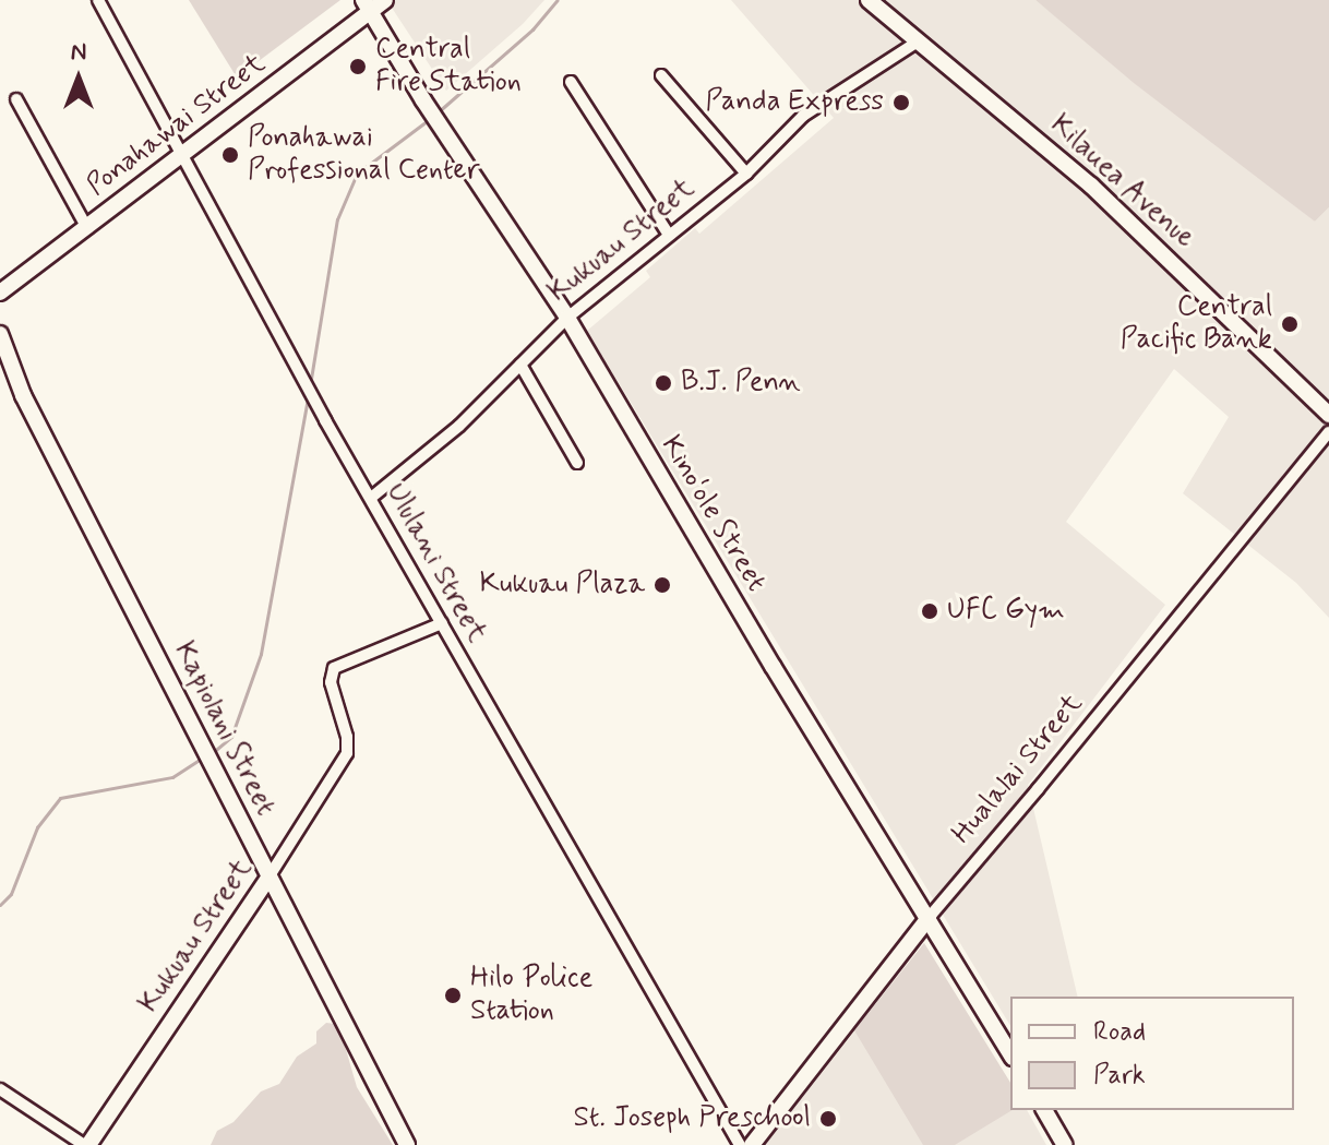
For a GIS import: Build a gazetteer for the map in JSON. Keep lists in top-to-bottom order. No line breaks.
{"streets":{"street":["Ponahawai Street","Kilauea Avenue","Kukuau Street","Kinoʻole Street","Ululani Street","Kapiolani Street","Hualalai Street"]},"crossings":[["Ponahawai Street","Kinoʻole Street"],["Ponahawai Street","Ululani Street"],["Kilauea Avenue","Kukuau Street"],["Kukuau Street","Kinoʻole Street"],["Kukuau Street","Ululani Street"],["Kukuau Street","Kapiolani Street"],["Kinoʻole Street","Hualalai Street"]],"places":["Central Fire Station","Panda Express","Ponahawai Professional Center","Central Pacific Bank","B.J. Penn","Kukuau Plaza","UFC Gym","Hilo Police Station","St. Joseph Preschool"],"legend":["Road","Park"],"north":"top"}
